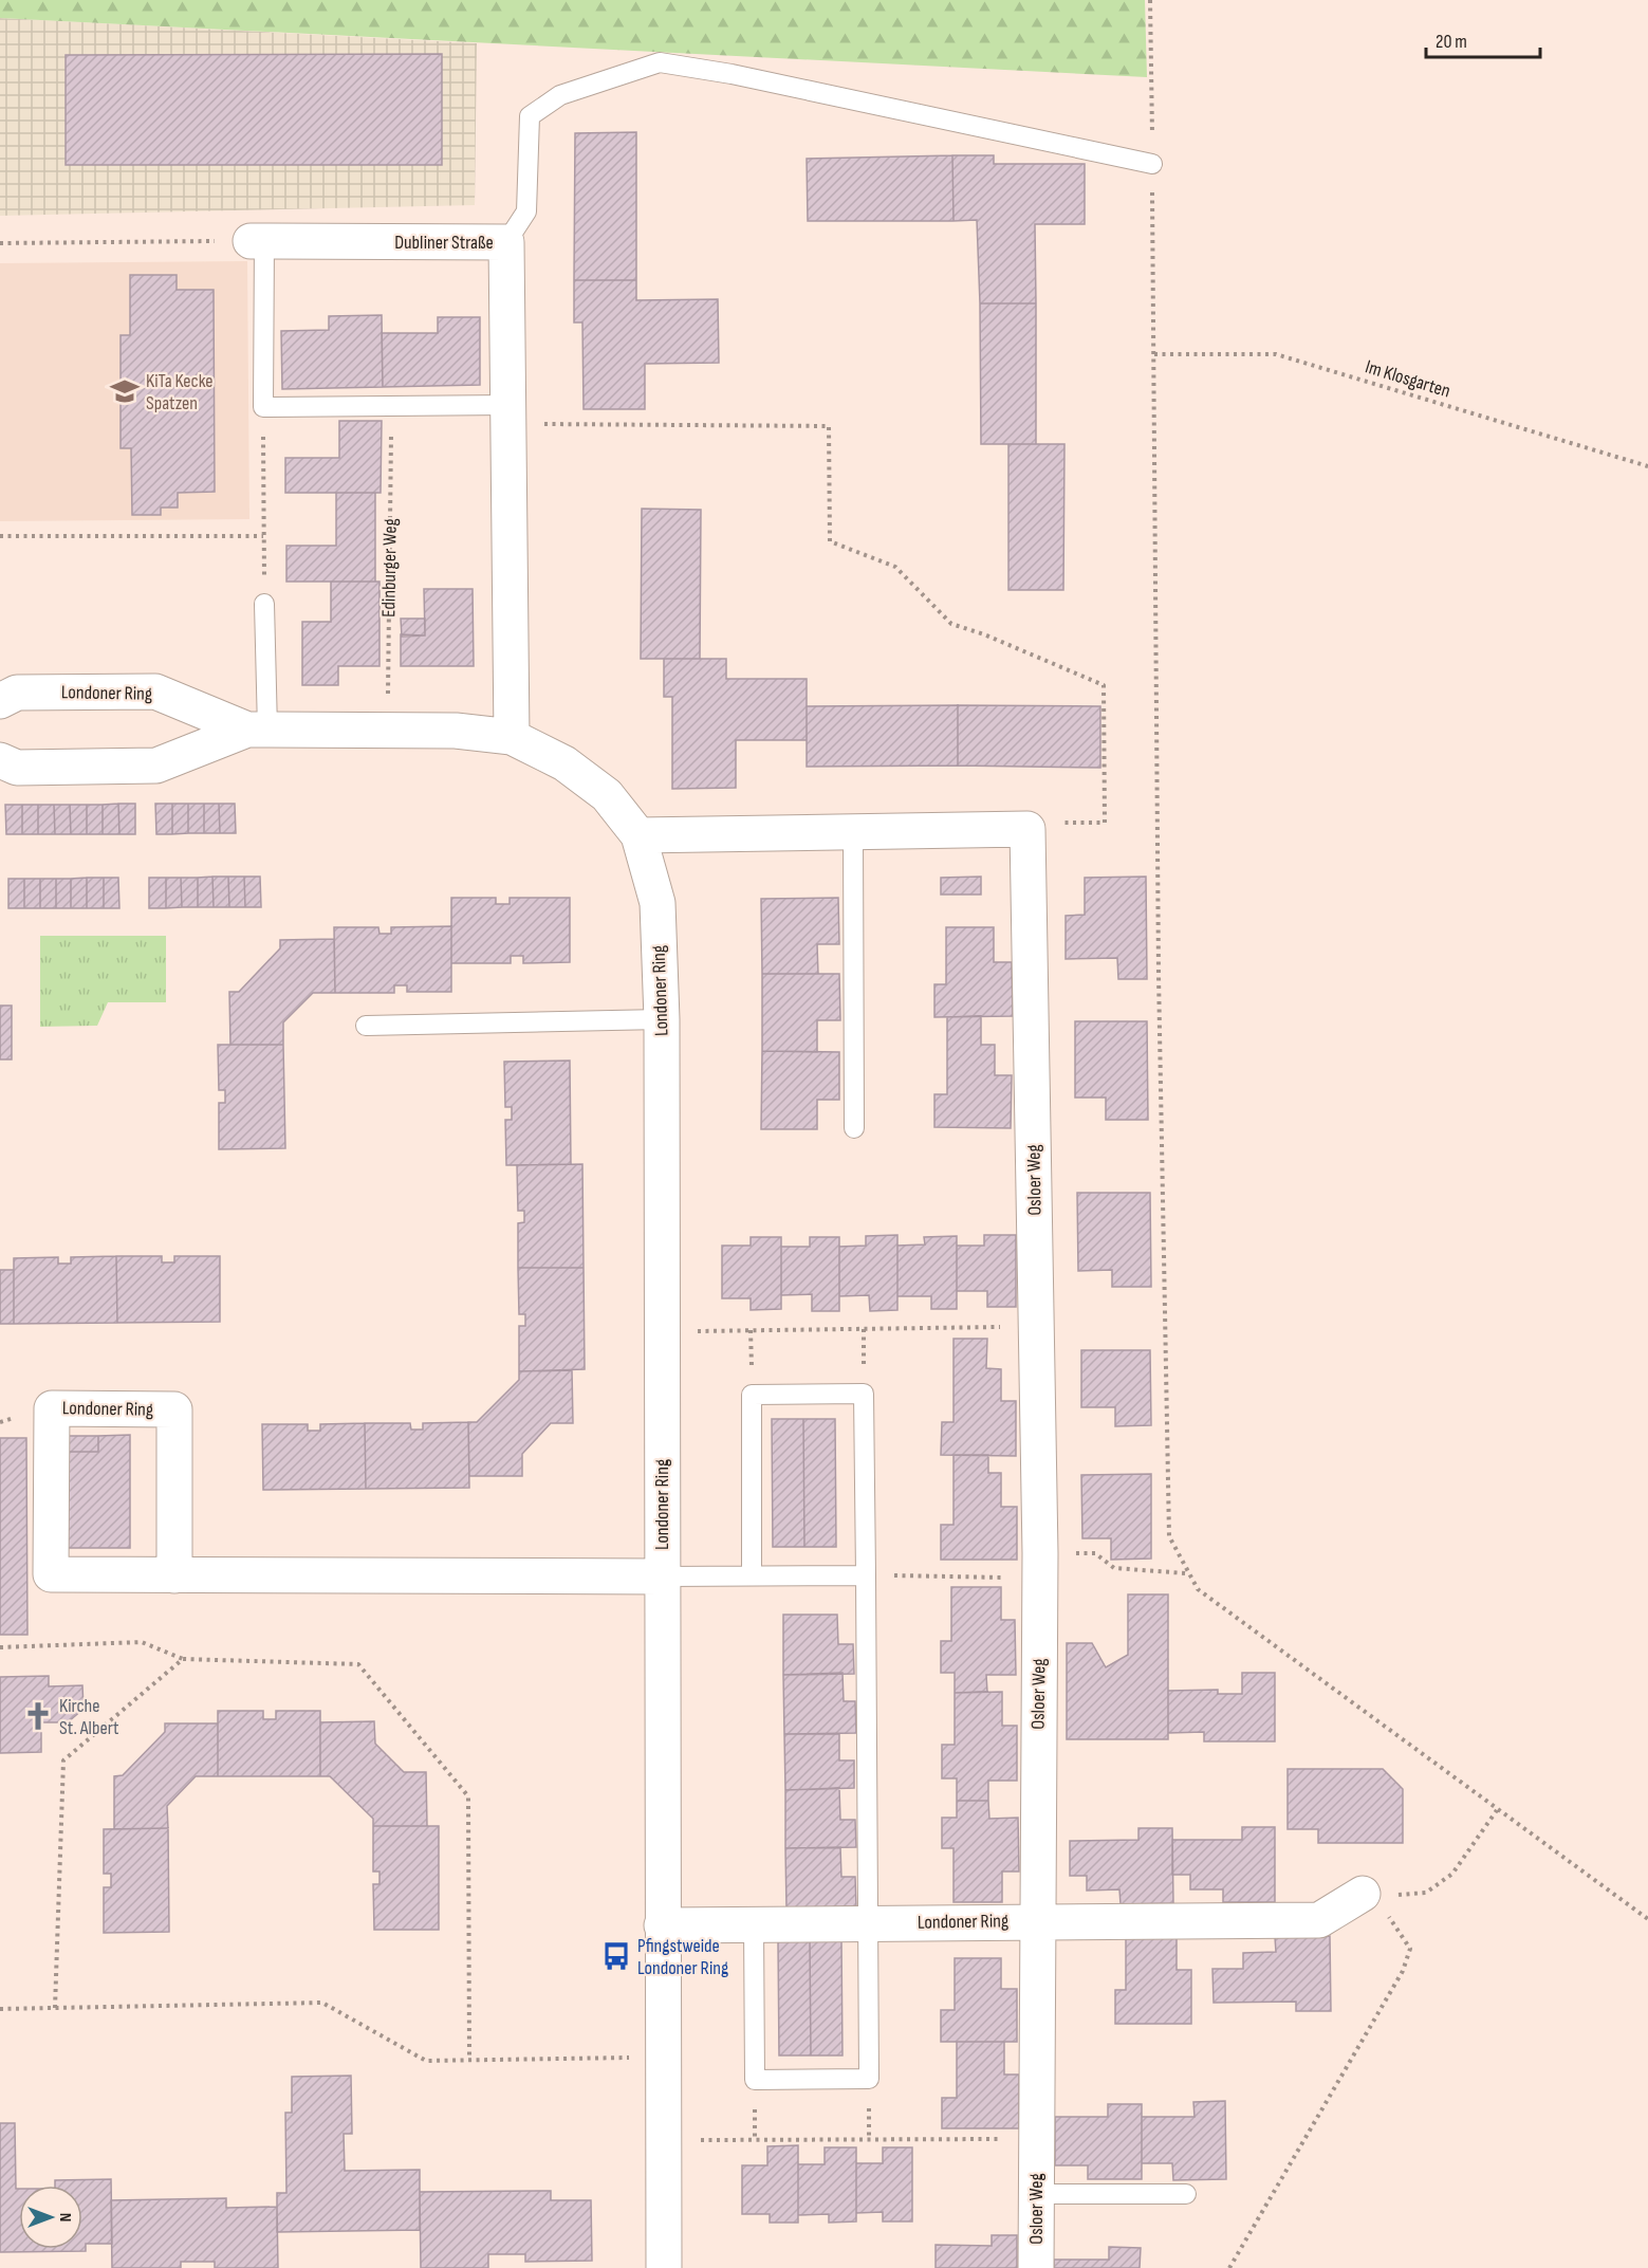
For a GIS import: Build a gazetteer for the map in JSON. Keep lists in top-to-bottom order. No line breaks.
{"streets":{"street":["Dubliner Straße","Londoner Ring","Osloer Weg"],"path":["Im Klosgarten","Edinburger Weg"]},"crossings":[["Dubliner Straße","Londoner Ring"],["Edinburger Weg","Londoner Ring"],["Londoner Ring","Osloer Weg"]],"places":{"school or university":["KiTa Kecke Spatzen"],"church":["Kirche St. Albert"],"bus stop":["Pfingstweide Londoner Ring"]},"scale_bar":"20 m","north":"right"}
